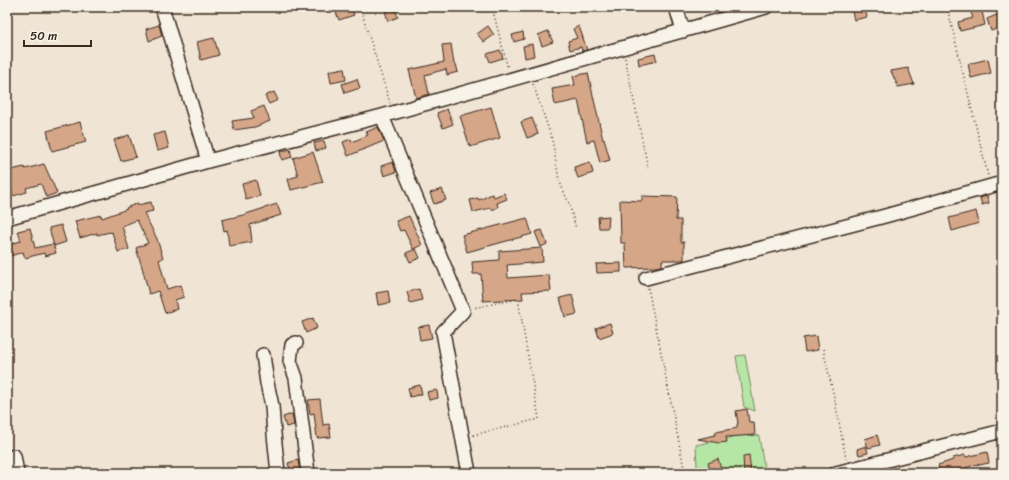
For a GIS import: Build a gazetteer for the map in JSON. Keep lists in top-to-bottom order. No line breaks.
{"scale_bar":"50 m"}
